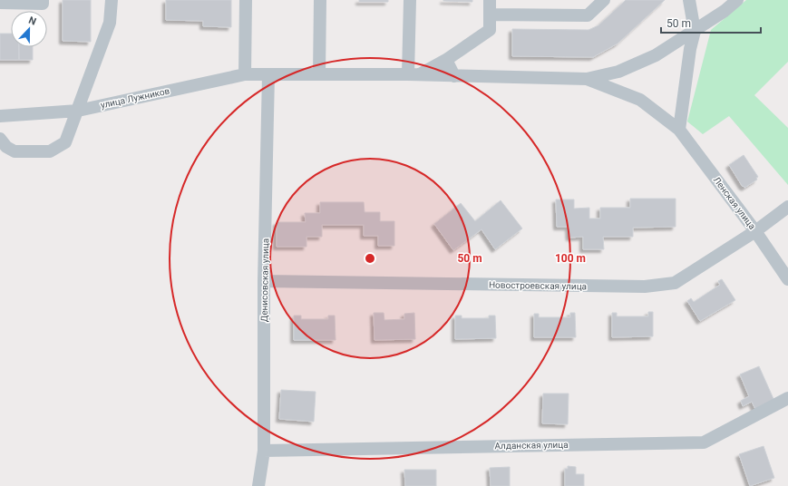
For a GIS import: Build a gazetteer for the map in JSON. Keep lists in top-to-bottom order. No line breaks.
{"streets":{"street":["улица Лужников","Ленская улица","Денисовская улица","Новостроевская улица","Алданская улица"]},"crossings":[["улица Лужников","Ленская улица"],["улица Лужников","Денисовская улица"],["Ленская улица","Новостроевская улица"],["Денисовская улица","Новостроевская улица"],["Денисовская улица","Алданская улица"]],"scale_bar":"50 m","north":"top","rings":["50 m","100 m"]}
